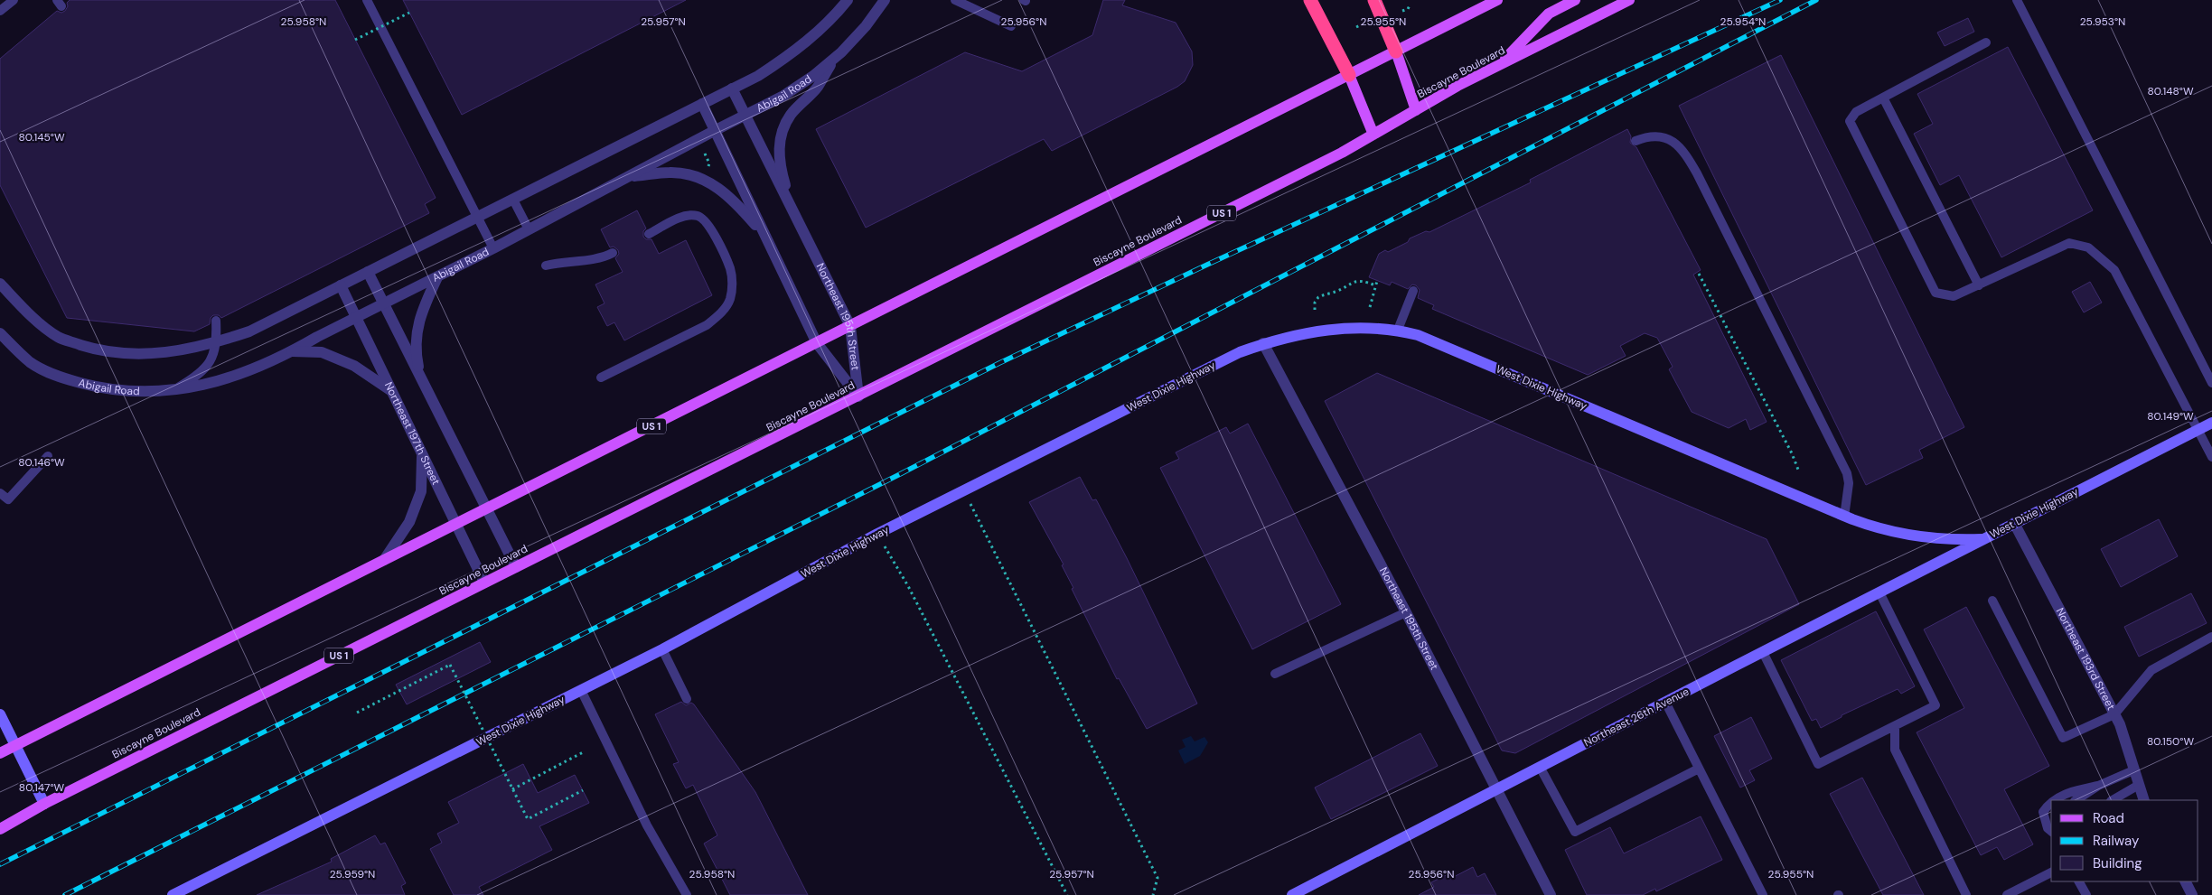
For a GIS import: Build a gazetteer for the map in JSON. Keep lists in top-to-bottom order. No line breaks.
{"streets":{"main road":["Biscayne Boulevard","US 1"],"street":["Abigail Road","Northeast 195th Street","West Dixie Highway","Northeast 197th Street","Northeast 193rd Street","Northeast 26th Avenue"]},"crossings":[["Biscayne Boulevard","Northeast 195th Street"],["Biscayne Boulevard","Northeast 197th Street"],["Abigail Road","Northeast 195th Street"],["Abigail Road","Northeast 197th Street"],["US 1","Northeast 195th Street"],["US 1","Northeast 197th Street"],["Northeast 195th Street","West Dixie Highway"],["Northeast 195th Street","Northeast 26th Avenue"],["West Dixie Highway","Northeast 193rd Street"],["West Dixie Highway","Northeast 26th Avenue"]],"legend":["Road","Railway","Building"],"coordinates":["25.958°N","25.957°N","25.956°N","25.955°N","25.953°N","25.954°N","80.148°W","80.145°W","80.149°W","80.146°W","80.150°W","80.147°W","25.959°N"]}
